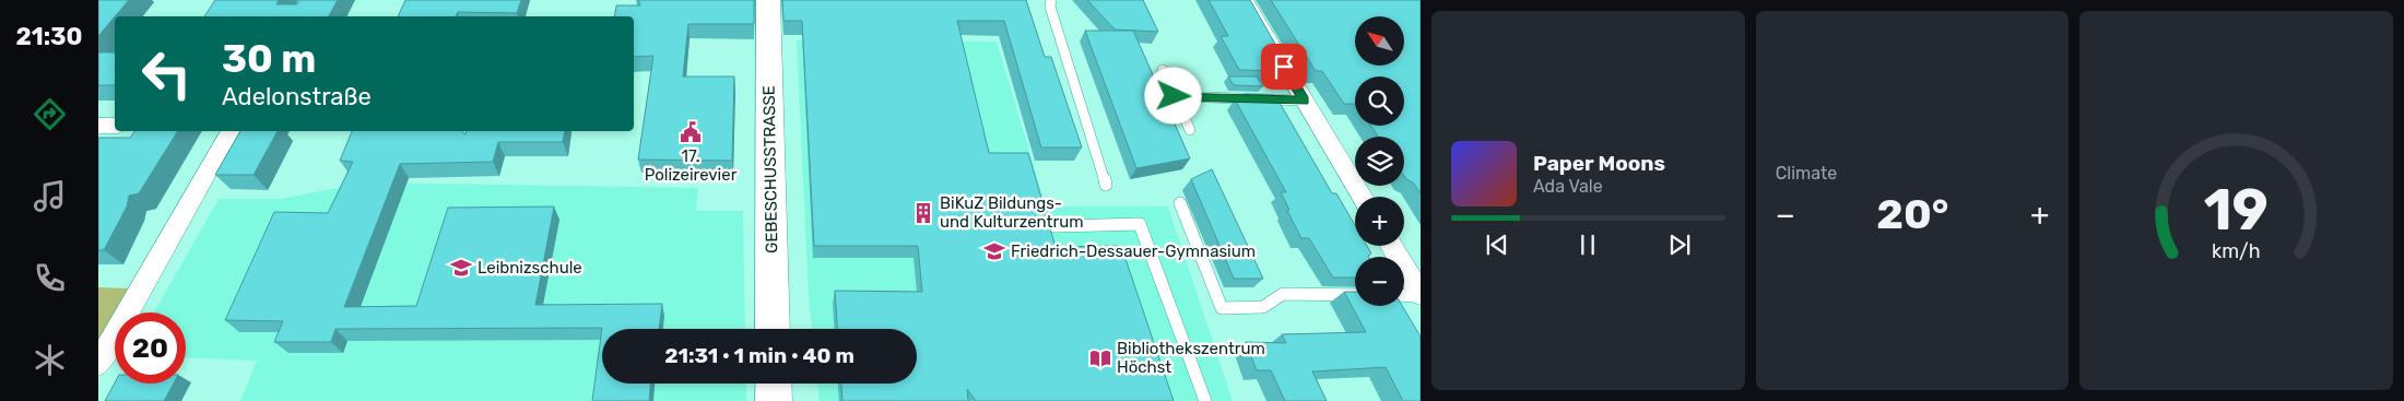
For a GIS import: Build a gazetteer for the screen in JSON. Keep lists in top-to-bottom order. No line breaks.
{"streets":{"street":["GEBESCHUSSTRASSE"]},"places":{"public building":["17. Polizeirevier"],"building":["BiKuZ Bildungs- und Kulturzentrum"],"school or university":["Friedrich-Dessauer-Gymnasium","Leibnizschule"],"library":["Bibliothekszentrum Höchst"]},"north":"top left","page":{"tabs":"21:30","tile":"Climate","map_buttons":["+","−"],"turn":["30 m","Adelonstraße"],"song":["Paper Moons","Ada Vale"],"heat":["−","20°","+"],"limit":"20","trip":"21:31 · 1 min · 40 m","gauge":["19","km/h"]}}
